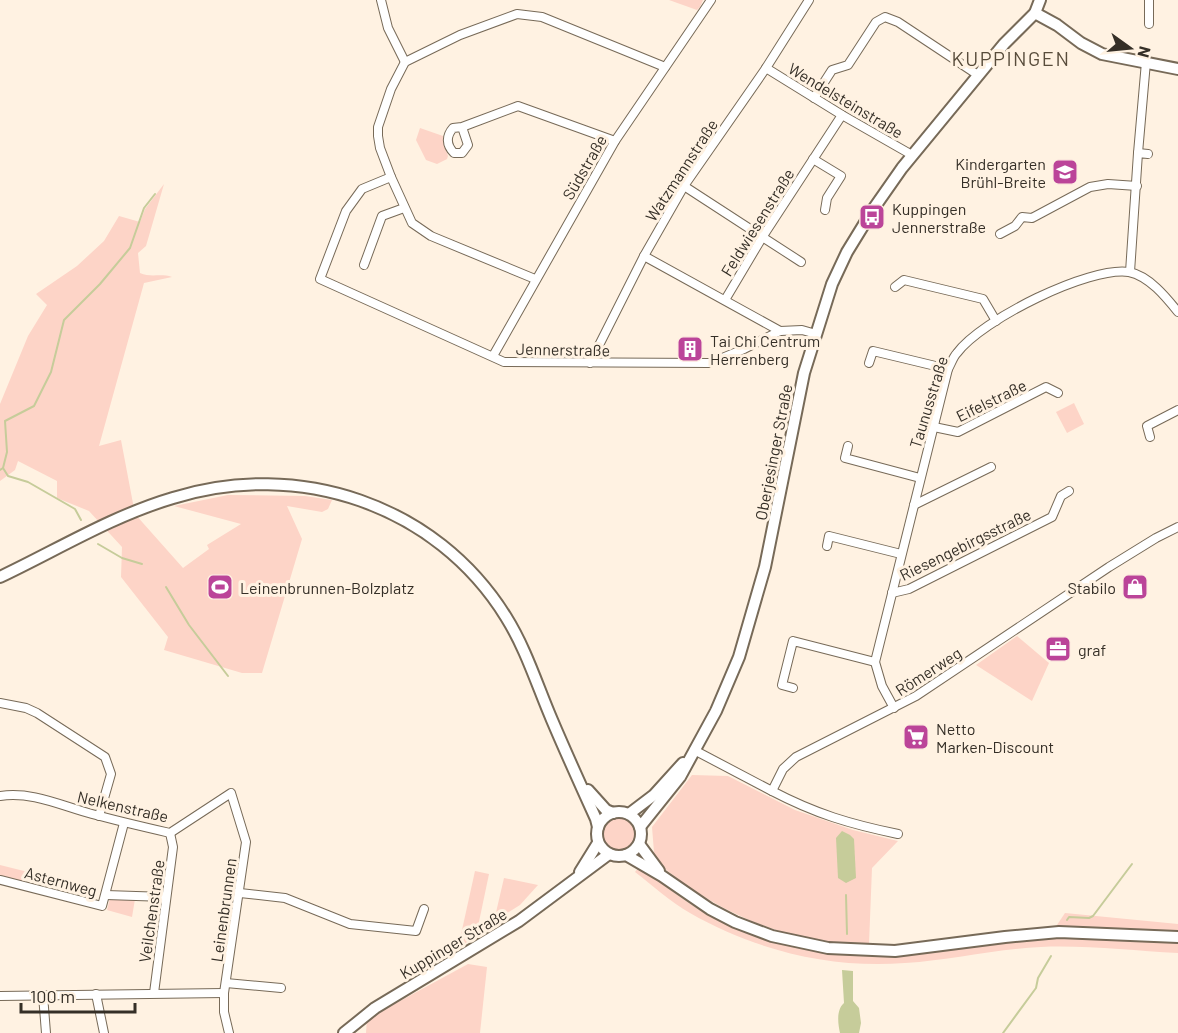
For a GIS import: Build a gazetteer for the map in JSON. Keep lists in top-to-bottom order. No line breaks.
{"streets":{"main road":["Oberjesinger Straße","Kuppinger Straße"],"street":["Wendelsteinstraße","Südstraße","Watzmannstraße","Feldwiesenstraße","Jennerstraße","Eifelstraße","Taunusstraße","Riesengebirgsstraße","Römerweg","Nelkenstraße","Asternweg","Leinenbrunnen","Veilchenstraße"]},"crossings":[["Wendelsteinstraße","Watzmannstraße"],["Wendelsteinstraße","Feldwiesenstraße"],["Wendelsteinstraße","Oberjesinger Straße"],["Südstraße","Jennerstraße"],["Watzmannstraße","Jennerstraße"],["Jennerstraße","Oberjesinger Straße"],["Eifelstraße","Taunusstraße"],["Taunusstraße","Riesengebirgsstraße"],["Nelkenstraße","Asternweg"],["Nelkenstraße","Leinenbrunnen"],["Nelkenstraße","Veilchenstraße"],["Asternweg","Veilchenstraße"]],"districts":["KUPPINGEN"],"places":{"school or university":["Kindergarten Brühl-Breite"],"bus stop":["Kuppingen Jennerstraße"],"building":["Tai Chi Centrum Herrenberg"],"sports":["Leinenbrunnen-Bolzplatz"],"shop":["Stabilo"],"office":["graf"],"supermarket":["Netto Marken-Discount"]},"scale_bar":"100 m","north":"right"}
